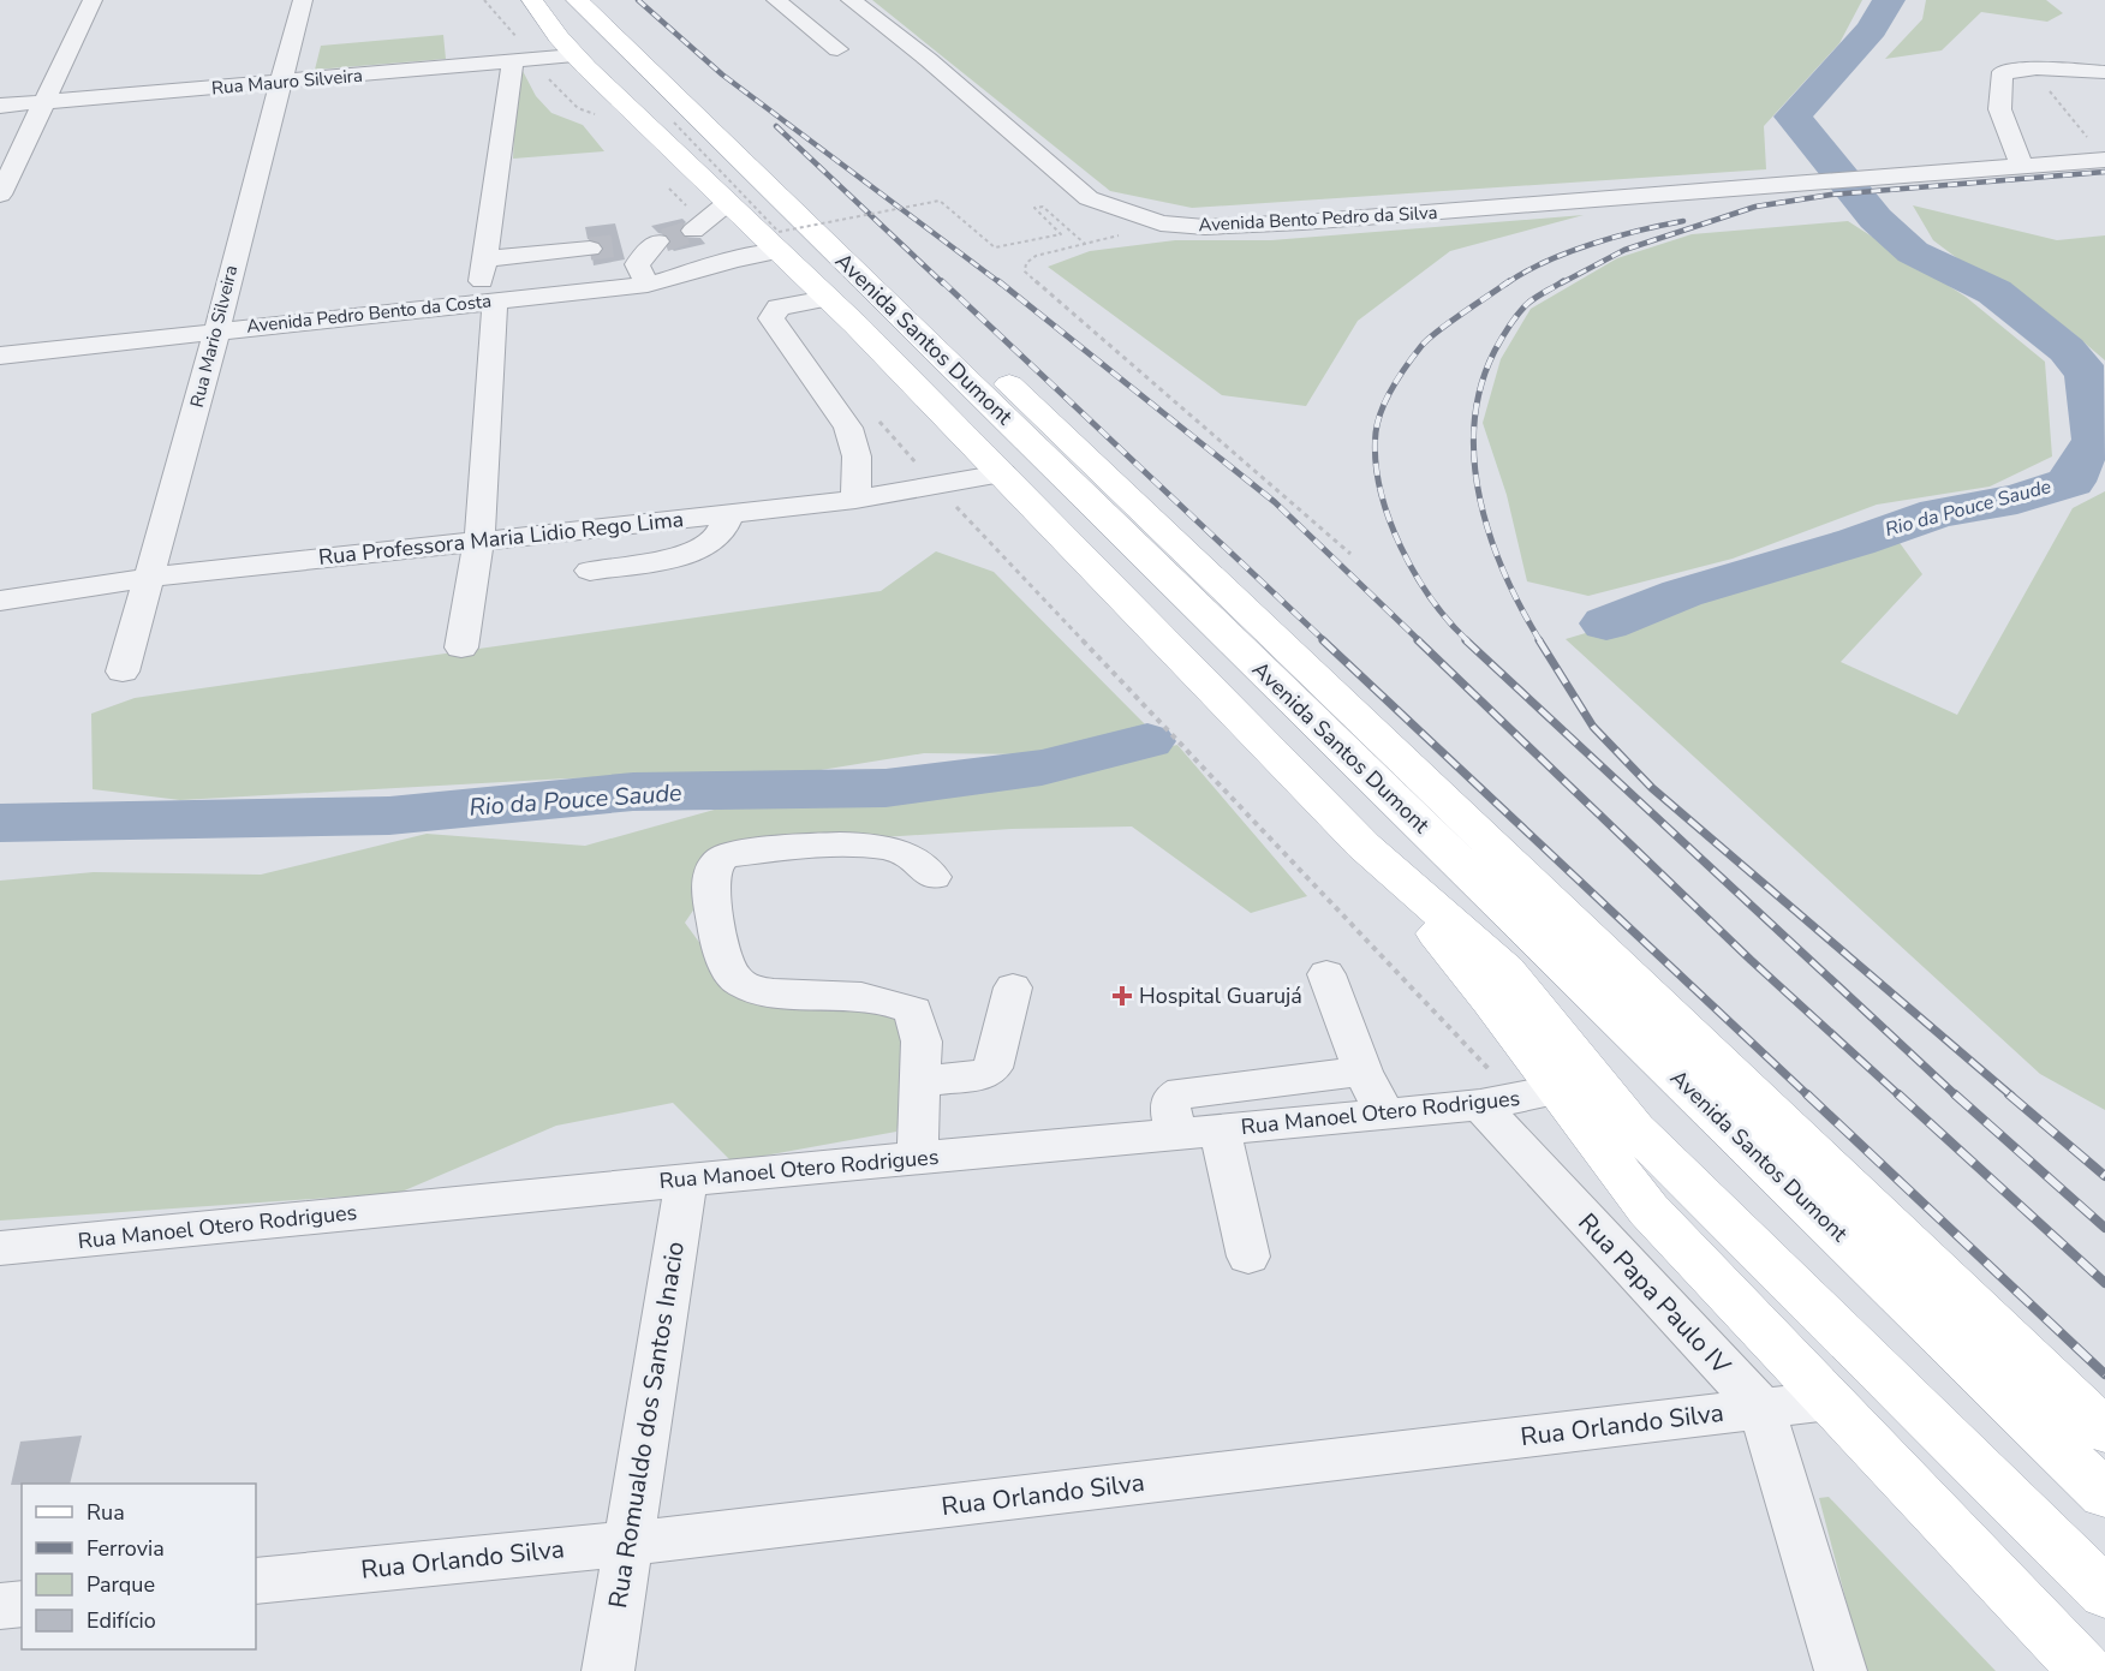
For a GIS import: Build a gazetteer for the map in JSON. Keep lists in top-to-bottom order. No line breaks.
{"streets":{"main road":["Avenida Santos Dumont"],"street":["Rua Mauro Silveira","Avenida Bento Pedro da Silva","Avenida Pedro Bento da Costa","Rua Mario Silveira","Rua Professora Maria Lidio Rego Lima","Rua Manoel Otero Rodrigues","Rua Papa Paulo IV","Rua Romualdo dos Santos Inacio","Rua Orlando Silva"]},"crossings":[["Rua Mauro Silveira","Rua Mario Silveira"],["Rua Mauro Silveira","Avenida Santos Dumont"],["Avenida Pedro Bento da Costa","Rua Mario Silveira"],["Avenida Pedro Bento da Costa","Avenida Santos Dumont"],["Rua Mario Silveira","Rua Professora Maria Lidio Rego Lima"],["Avenida Santos Dumont","Rua Professora Maria Lidio Rego Lima"],["Avenida Santos Dumont","Rua Manoel Otero Rodrigues"],["Avenida Santos Dumont","Rua Papa Paulo IV"],["Avenida Santos Dumont","Rua Orlando Silva"],["Rua Manoel Otero Rodrigues","Rua Papa Paulo IV"],["Rua Manoel Otero Rodrigues","Rua Romualdo dos Santos Inacio"],["Rua Papa Paulo IV","Rua Orlando Silva"],["Rua Romualdo dos Santos Inacio","Rua Orlando Silva"]],"water":["Rio da Pouce Saude"],"places":{"health":["Hospital Guarujá"]},"legend":["Rua","Ferrovia","Parque","Edifício"]}
